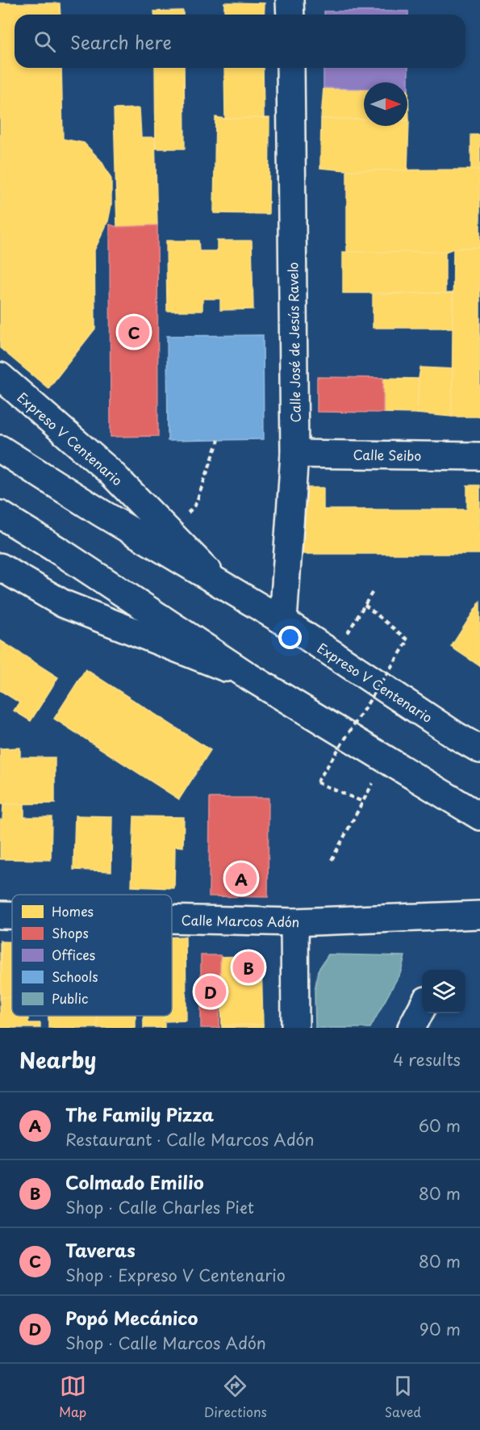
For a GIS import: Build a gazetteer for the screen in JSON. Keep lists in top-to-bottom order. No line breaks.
{"streets":{"street":["Calle José de Jesús Ravelo","Expreso V Centenario","Calle Seibo","Calle Marcos Adón"]},"crossings":[["Calle José de Jesús Ravelo","Expreso V Centenario"],["Calle José de Jesús Ravelo","Calle Seibo"]],"legend":["Homes","Shops","Offices","Schools","Public"],"north":"right","page":{"search":"Search here","pins":["C","A","B","D"],"heading":["Nearby","4 results"],"list":[{"mark":"A","name":"The Family Pizza","note":"Restaurant · Calle Marcos Adón","value":"60 m"},{"mark":"B","name":"Colmado Emilio","note":"Shop · Calle Charles Piet","value":"80 m"},{"mark":"C","name":"Taveras","note":"Shop · Expreso V Centenario","value":"80 m"},{"mark":"D","name":"Popó Mecánico","note":"Shop · Calle Marcos Adón","value":"90 m"}],"nav":["Map","Directions","Saved"]}}
